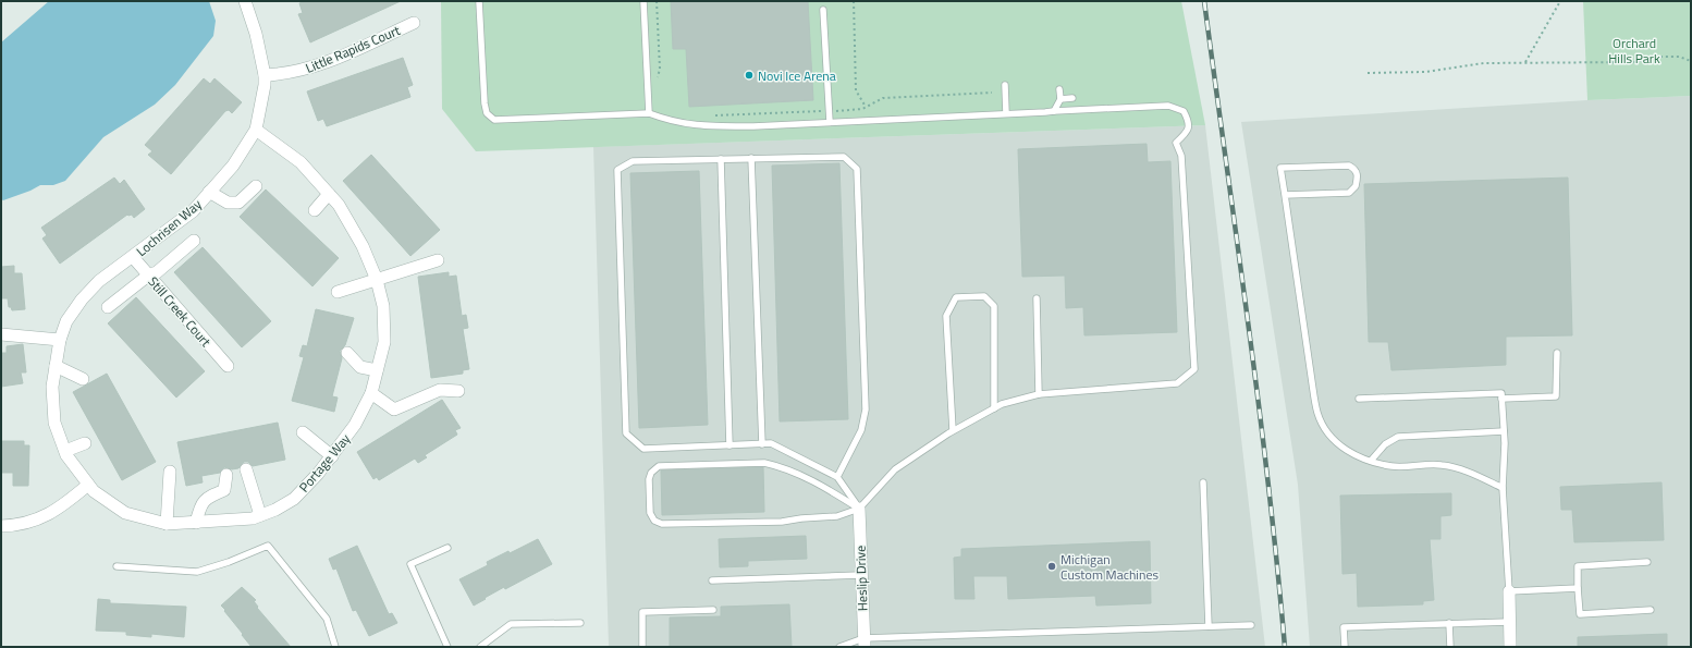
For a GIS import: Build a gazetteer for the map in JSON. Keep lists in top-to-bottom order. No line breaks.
{"streets":{"street":["Little Rapids Court","Lochrisen Way","Still Creek Court","Portage Way","Heslip Drive"]},"crossings":[["Little Rapids Court","Lochrisen Way"],["Lochrisen Way","Still Creek Court"],["Lochrisen Way","Portage Way"]],"parks":["Orchard Hills Park"],"places":["Novi Ice Arena","Michigan Custom Machines"]}
